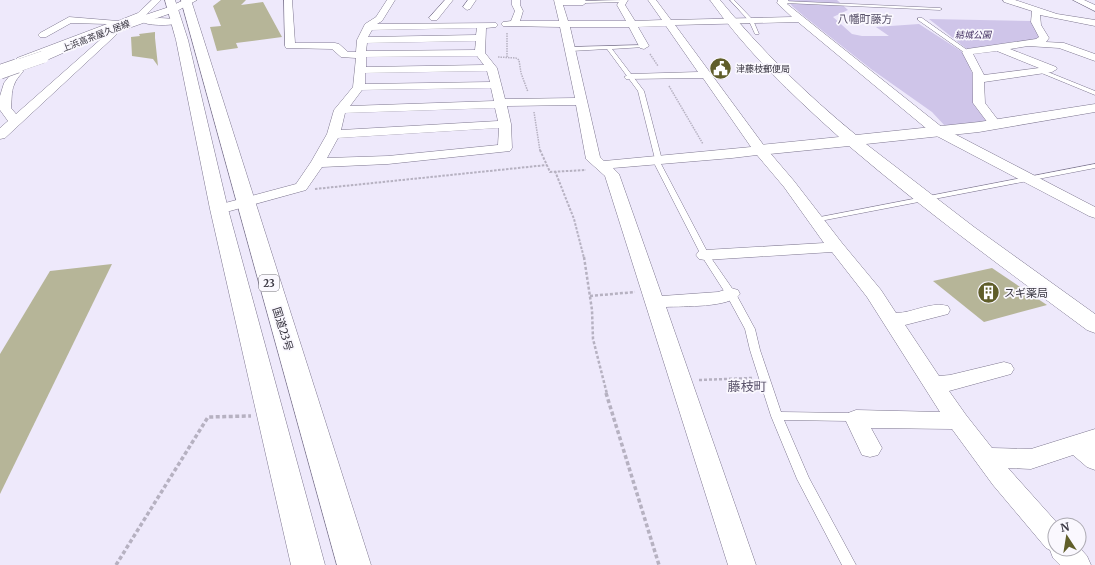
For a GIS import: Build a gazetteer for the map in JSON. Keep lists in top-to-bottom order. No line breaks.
{"streets":{"main road":["上浜高茶屋久居線","23","国道23号"]},"crossings":[["上浜高茶屋久居線","国道23号"]],"districts":["八幡町藤方","藤枝町"],"parks":["結城公園"],"places":{"public building":["津藤枝郵便局"],"building":["スギ薬局"]},"north":"top"}
